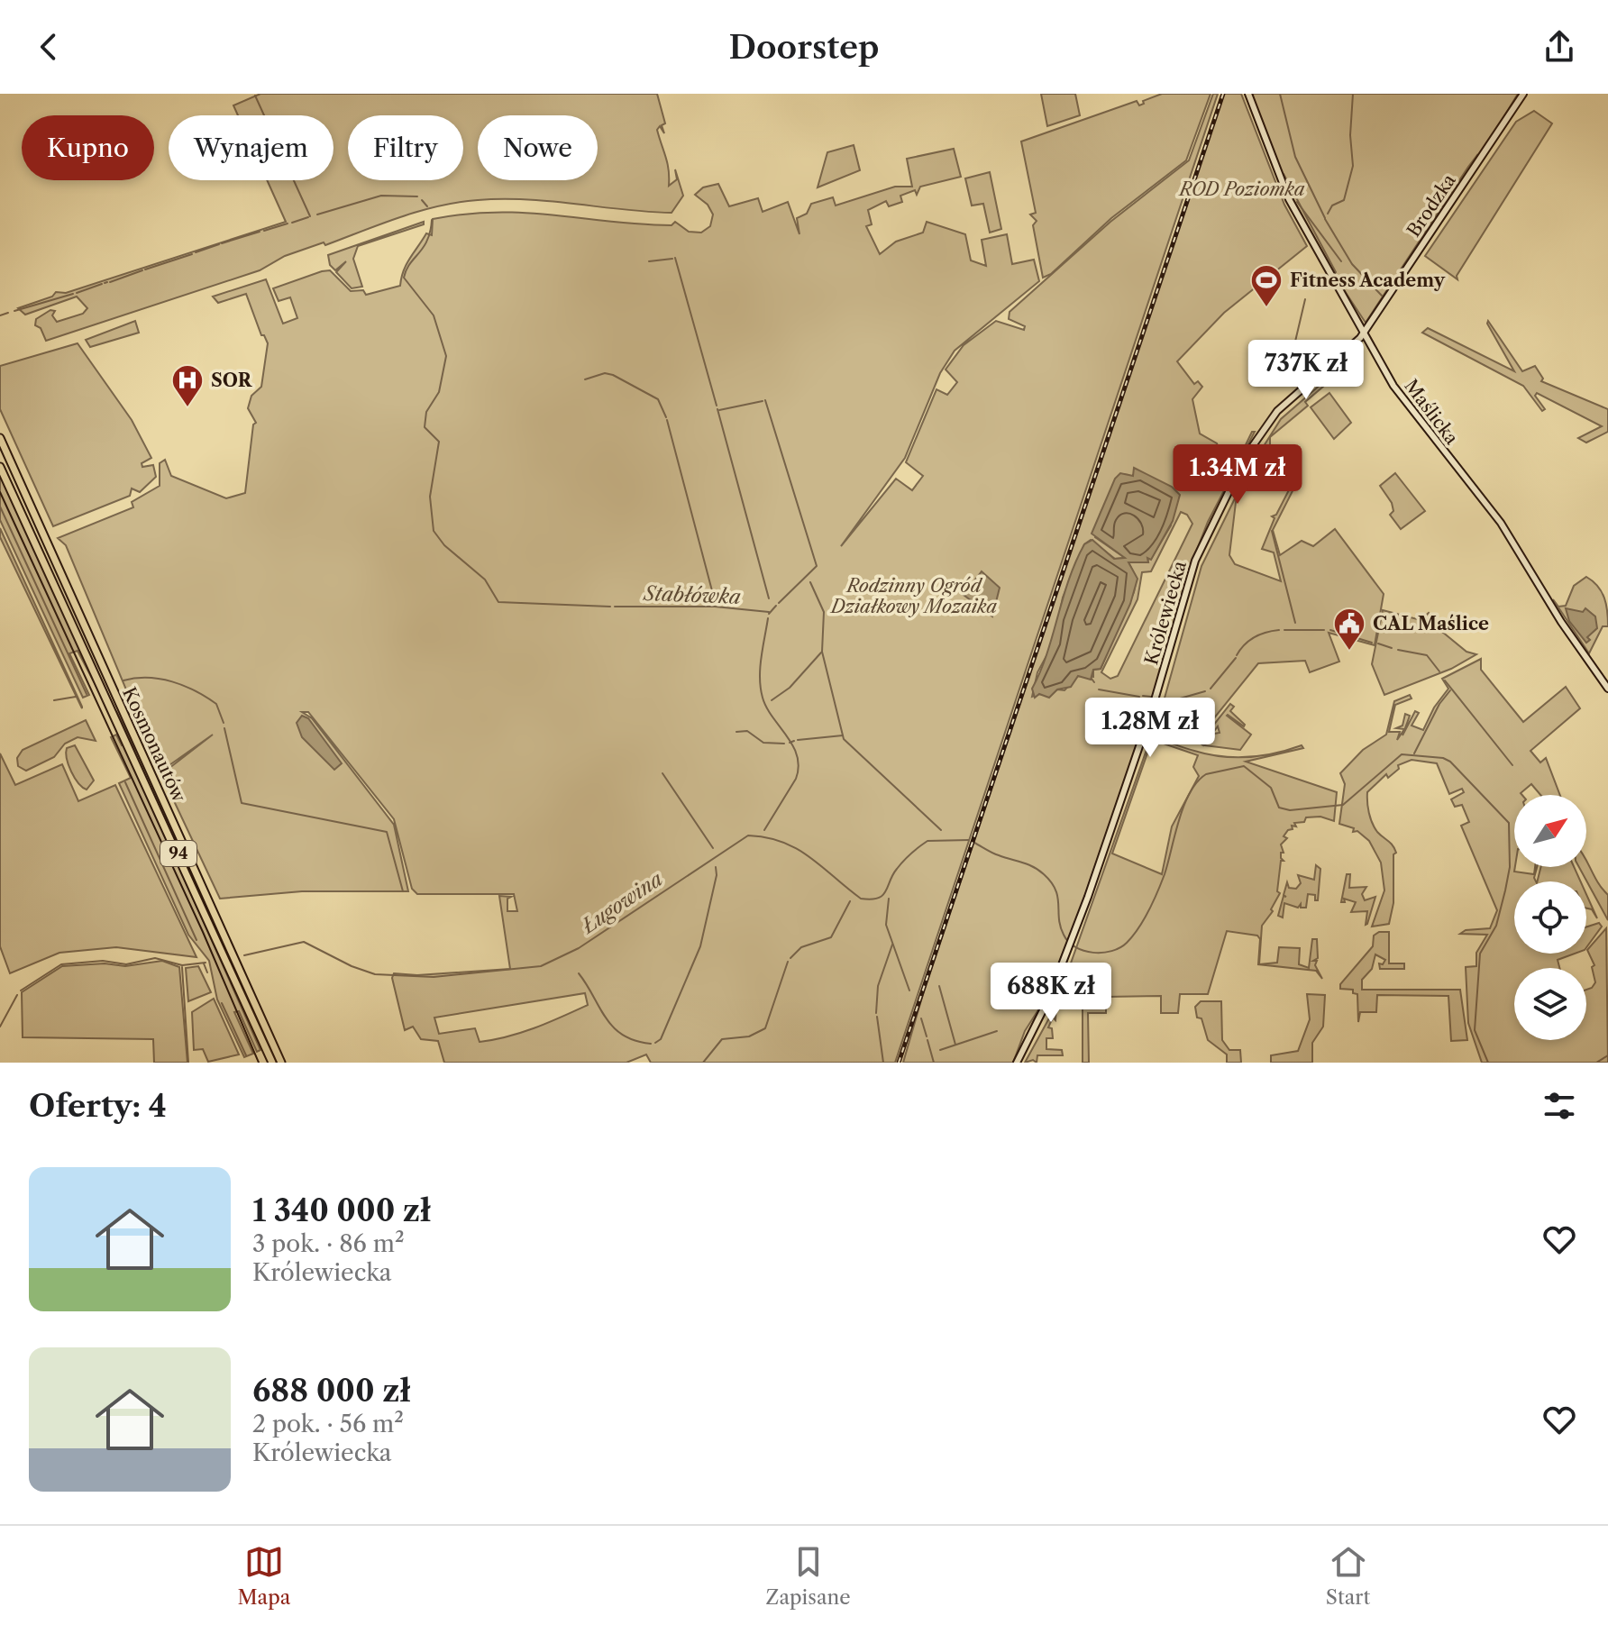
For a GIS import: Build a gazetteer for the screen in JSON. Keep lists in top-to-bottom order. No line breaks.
{"streets":{"main road":["Kosmonautów","94"],"street":["Brodzka","Maślicka","Królewiecka"]},"crossings":[["Brodzka","Maślicka"],["Brodzka","Królewiecka"],["Maślicka","Królewiecka"]],"water":["Stabłówka","Ługowina"],"parks":["ROD Poziomka","Rodzinny Ogród Działkowy Mozaika"],"places":{"sports":["Fitness Academy"],"hospital":["SOR"],"public building":["CAL Maślice"]},"north":"top right","page":{"header":"Doorstep","chip":["Kupno","Wynajem","Filtry","Nowe"],"price":["737K zł","1.34M zł","1.28M zł","688K zł"],"heading":"Oferty: 4","list":[{"name":"1 340 000 zł","note":"3 pok. · 86 m² · Królewiecka"},{"name":"688 000 zł","note":"2 pok. · 56 m² · Królewiecka"}],"tabs":["Mapa","Zapisane","Start"]}}
